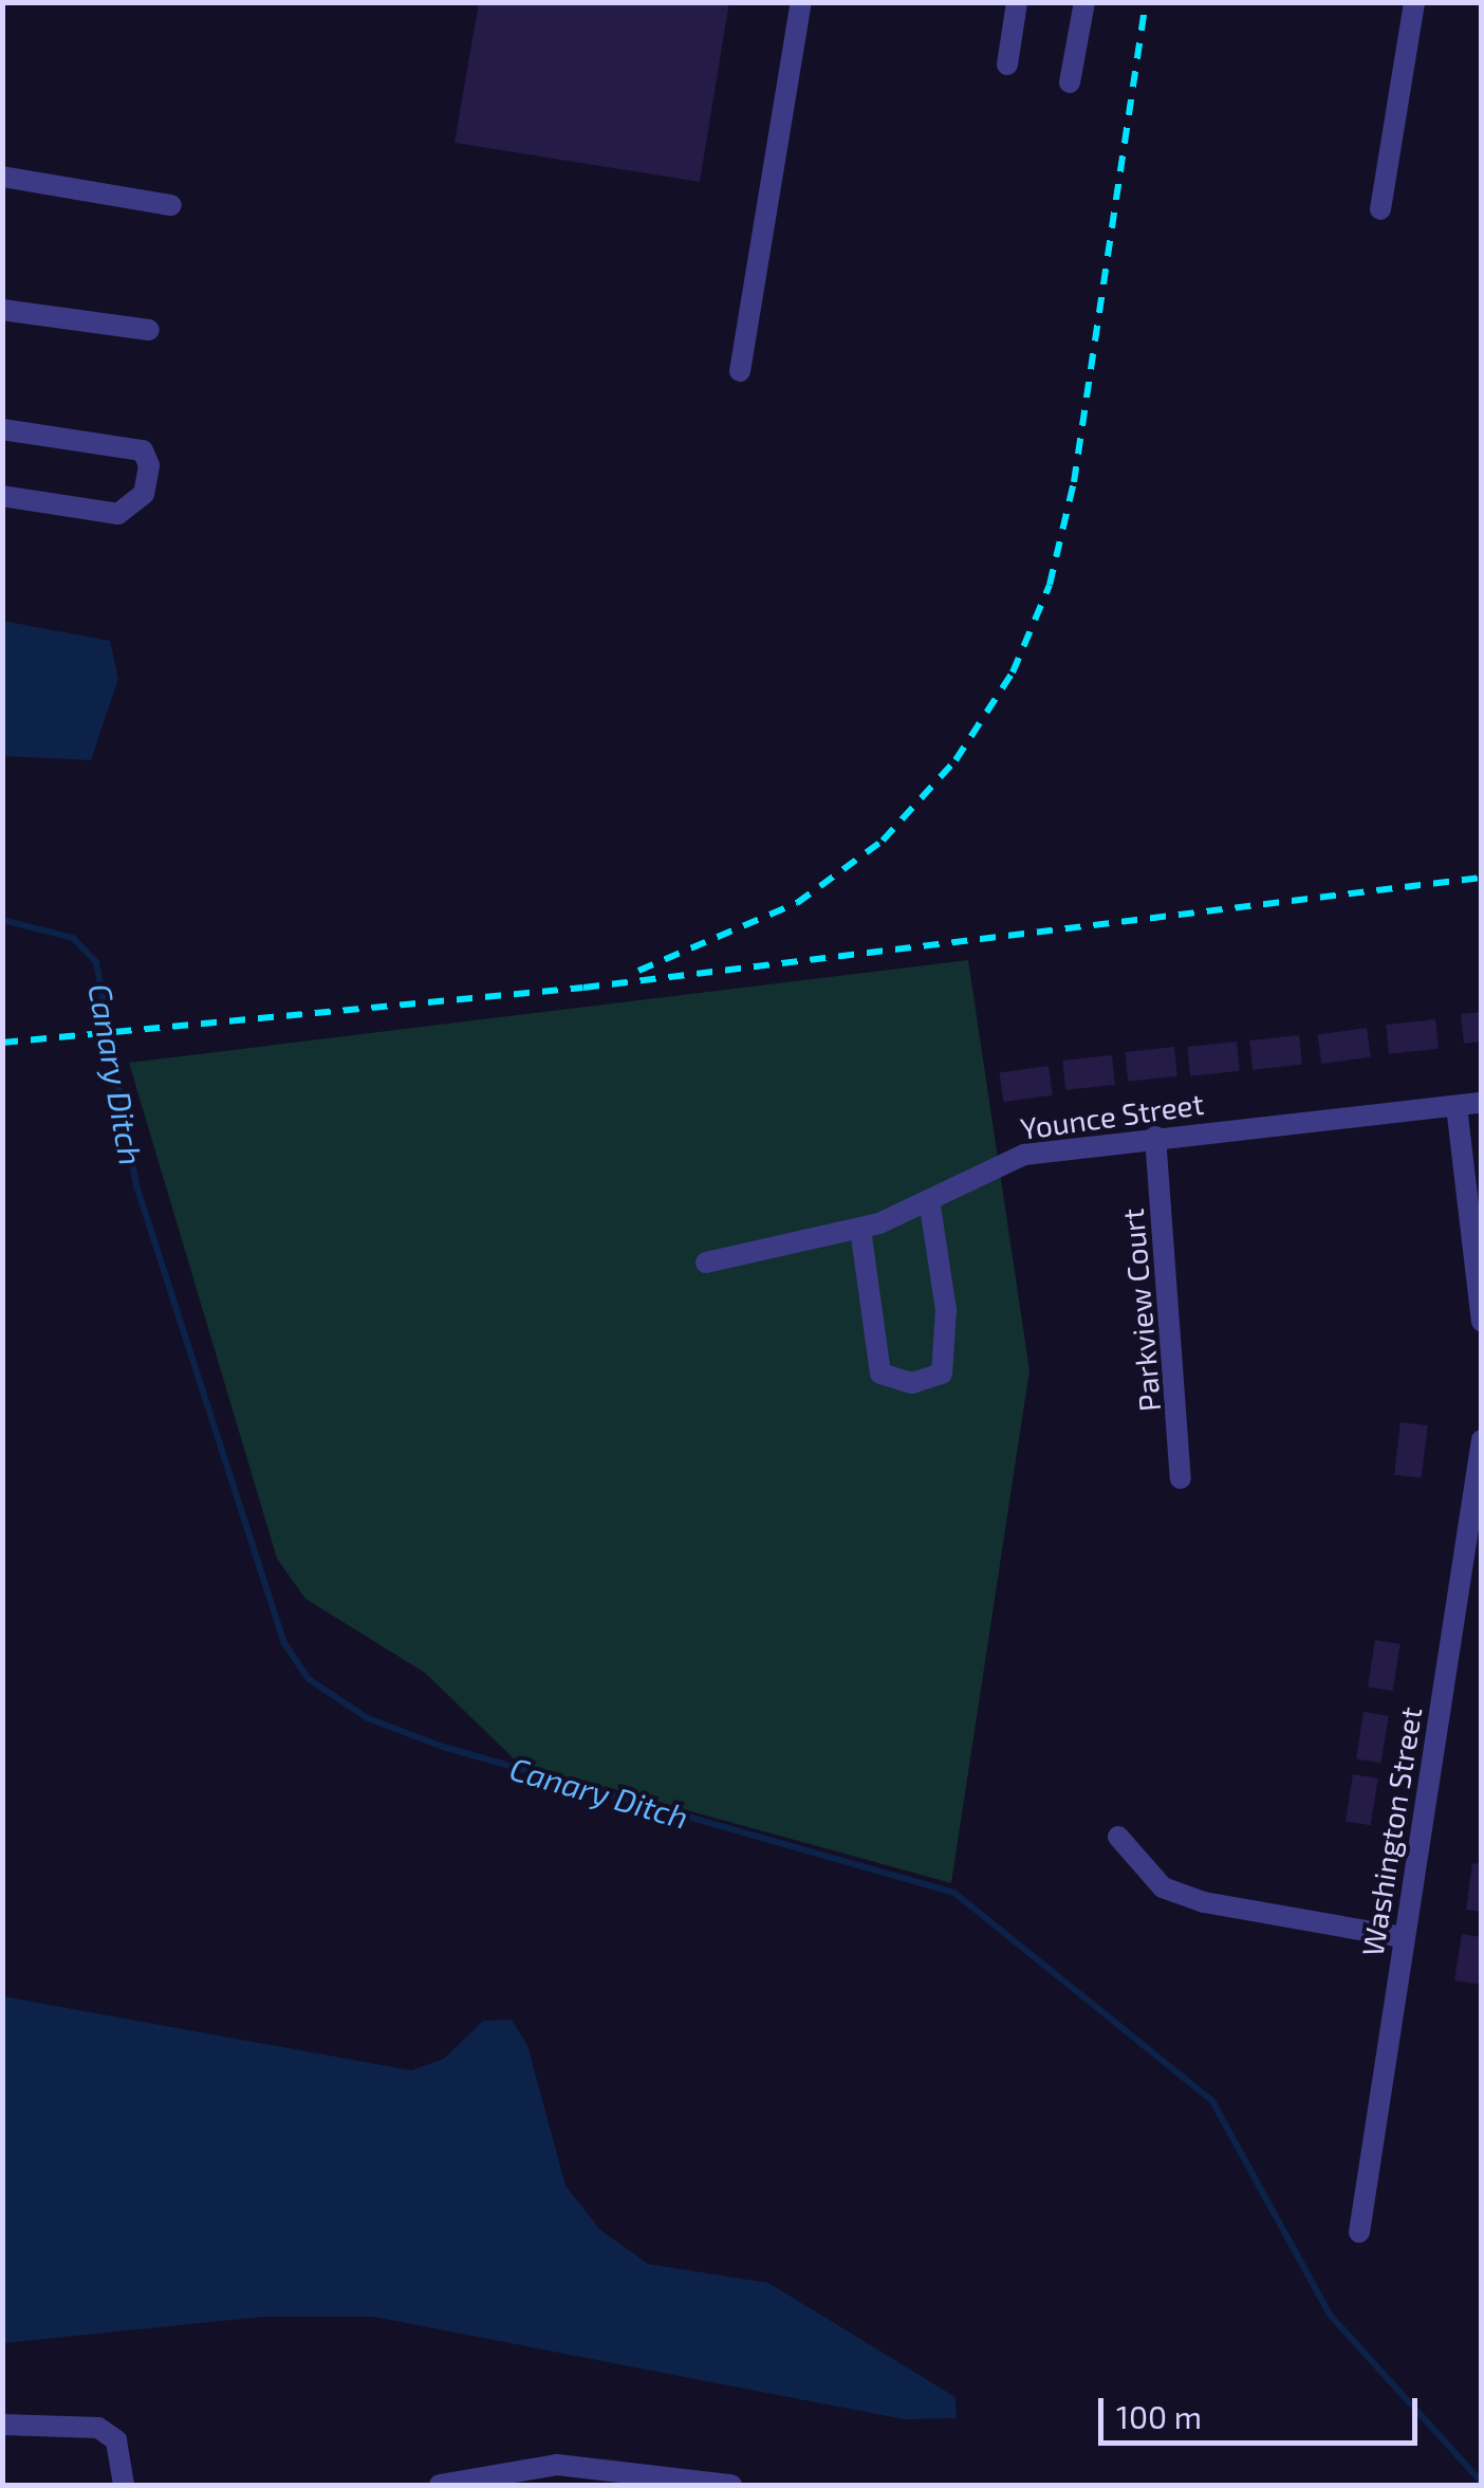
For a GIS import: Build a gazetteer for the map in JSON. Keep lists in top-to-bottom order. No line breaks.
{"streets":{"street":["Younce Street","Parkview Court","Washington Street"]},"crossings":[["Younce Street","Parkview Court"]],"water":["Canary Ditch"],"scale_bar":"100 m"}
